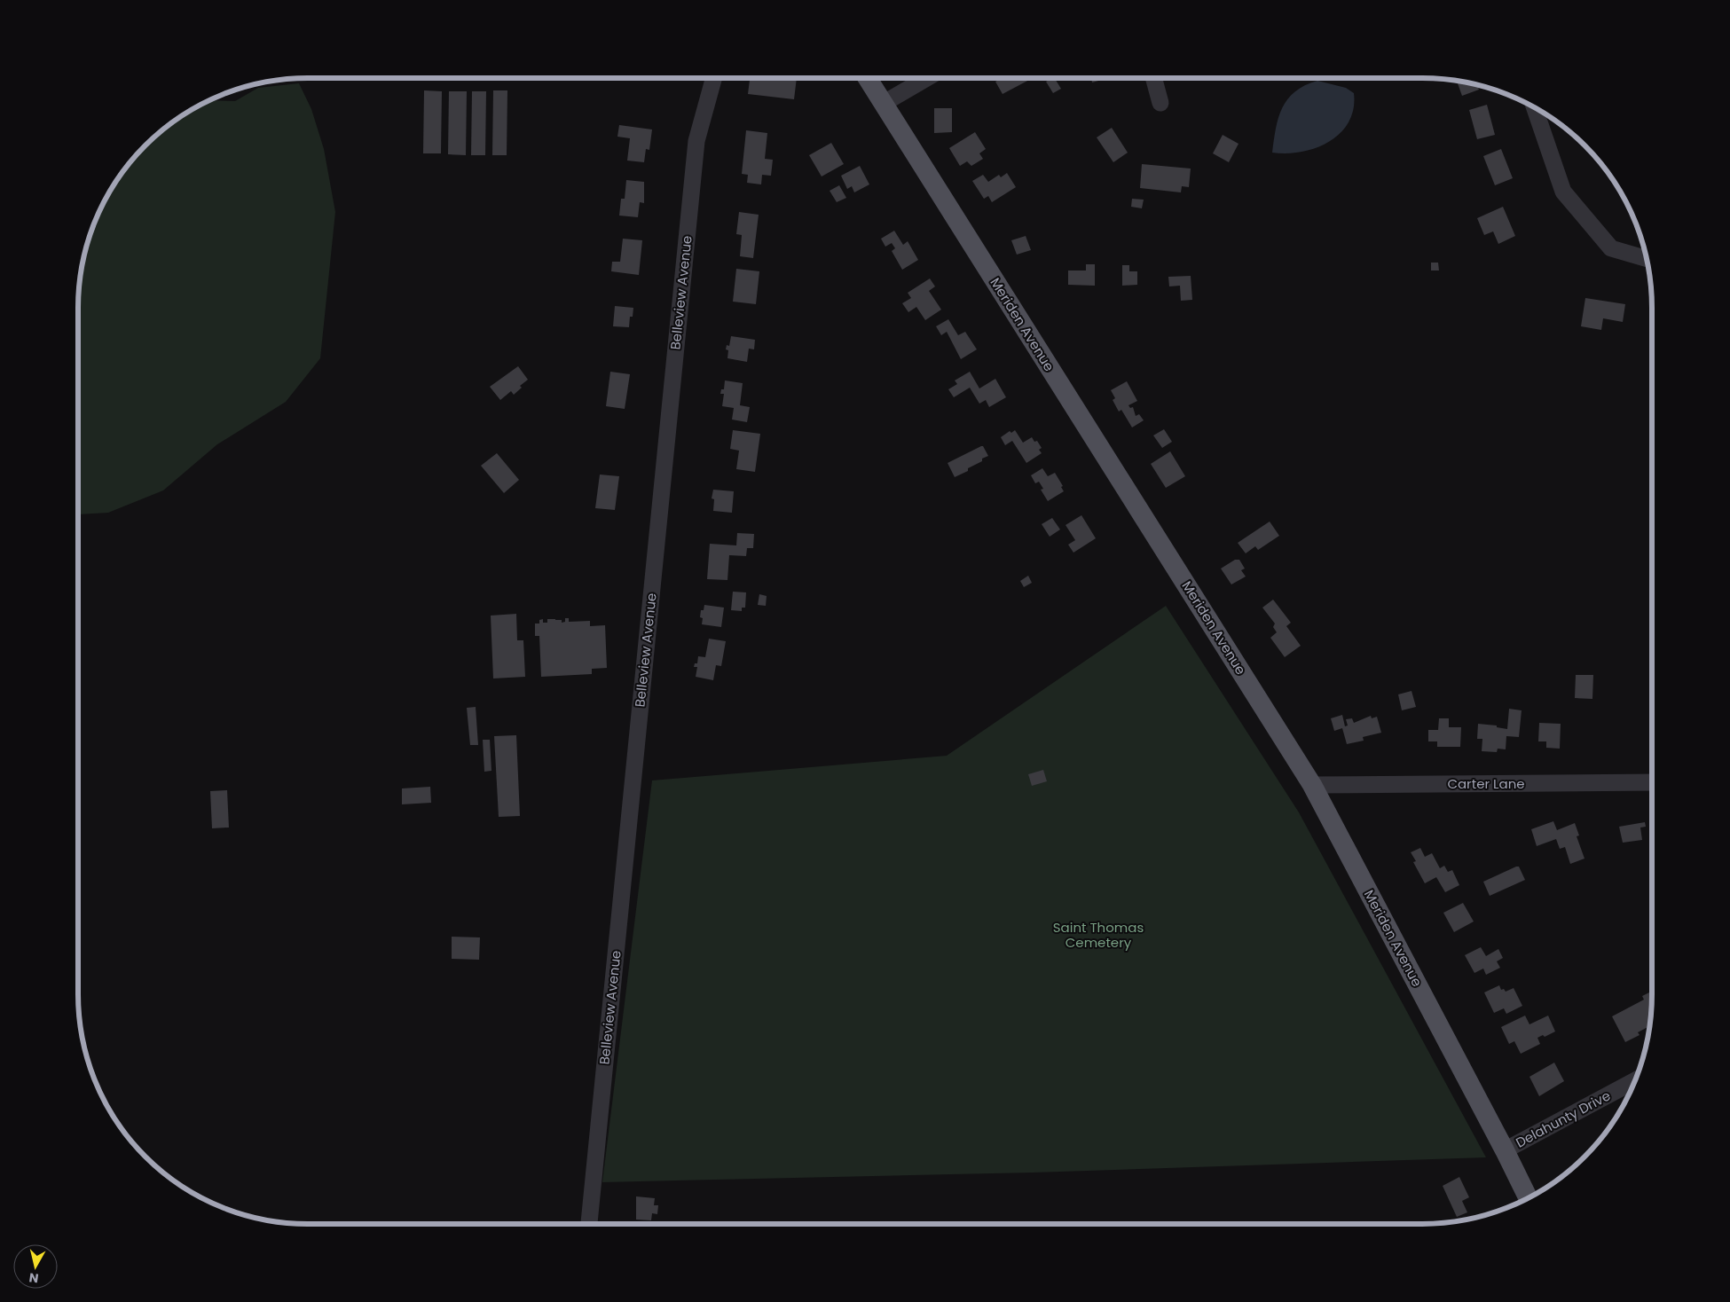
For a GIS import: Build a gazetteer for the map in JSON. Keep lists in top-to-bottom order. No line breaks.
{"streets":{"main road":["Meriden Avenue"],"street":["Belleview Avenue","Carter Lane","Delahunty Drive"]},"crossings":[["Meriden Avenue","Carter Lane"],["Meriden Avenue","Delahunty Drive"]],"parks":["Saint Thomas Cemetery"],"north":"bottom"}
